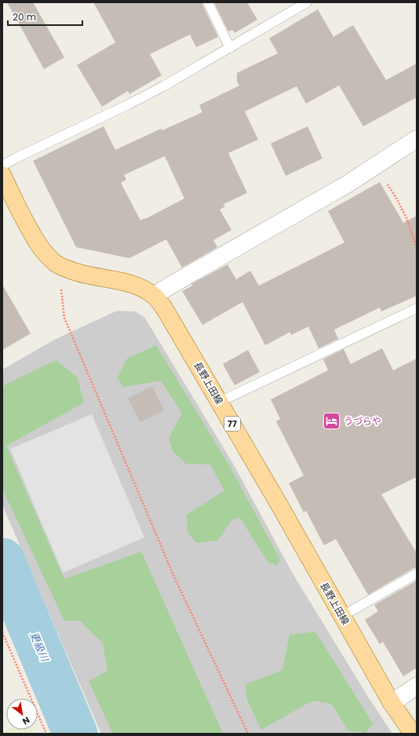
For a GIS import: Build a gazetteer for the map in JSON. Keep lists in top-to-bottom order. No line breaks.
{"streets":{"main road":["長野上田線","77"]},"water":["更級川"],"places":{"hotel":["うづらや"]},"scale_bar":"20 m","north":"bottom right"}
